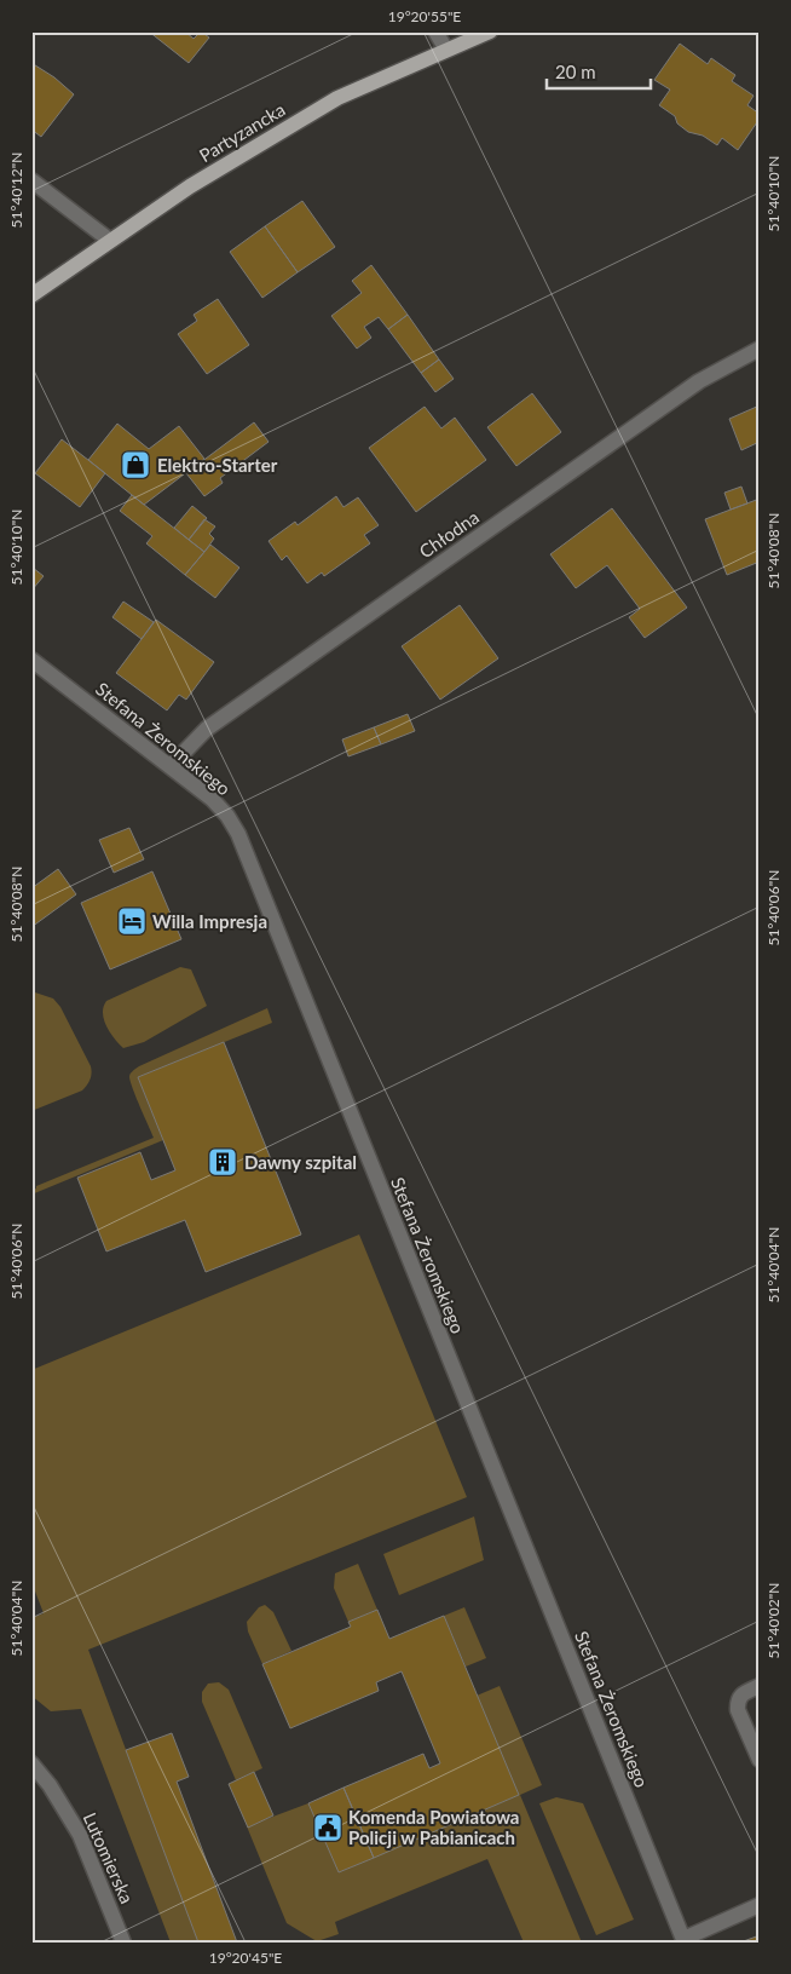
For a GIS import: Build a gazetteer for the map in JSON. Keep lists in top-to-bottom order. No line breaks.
{"streets":{"main road":["Partyzancka"],"street":["Chłodna","Stefana Żeromskiego","Lutomierska"]},"crossings":[["Chłodna","Stefana Żeromskiego"]],"places":{"shop":["Elektro-Starter"],"hotel":["Willa Impresja"],"building":["Dawny szpital"],"public building":["Komenda Powiatowa Policji w Pabianicach"]},"scale_bar":"20 m","coordinates":["19°20'55\"E","51°40'12\"N","51°40'10\"N","51°40'08\"N","51°40'06\"N","51°40'04\"N","51°40'02\"N","19°20'45\"E"]}
